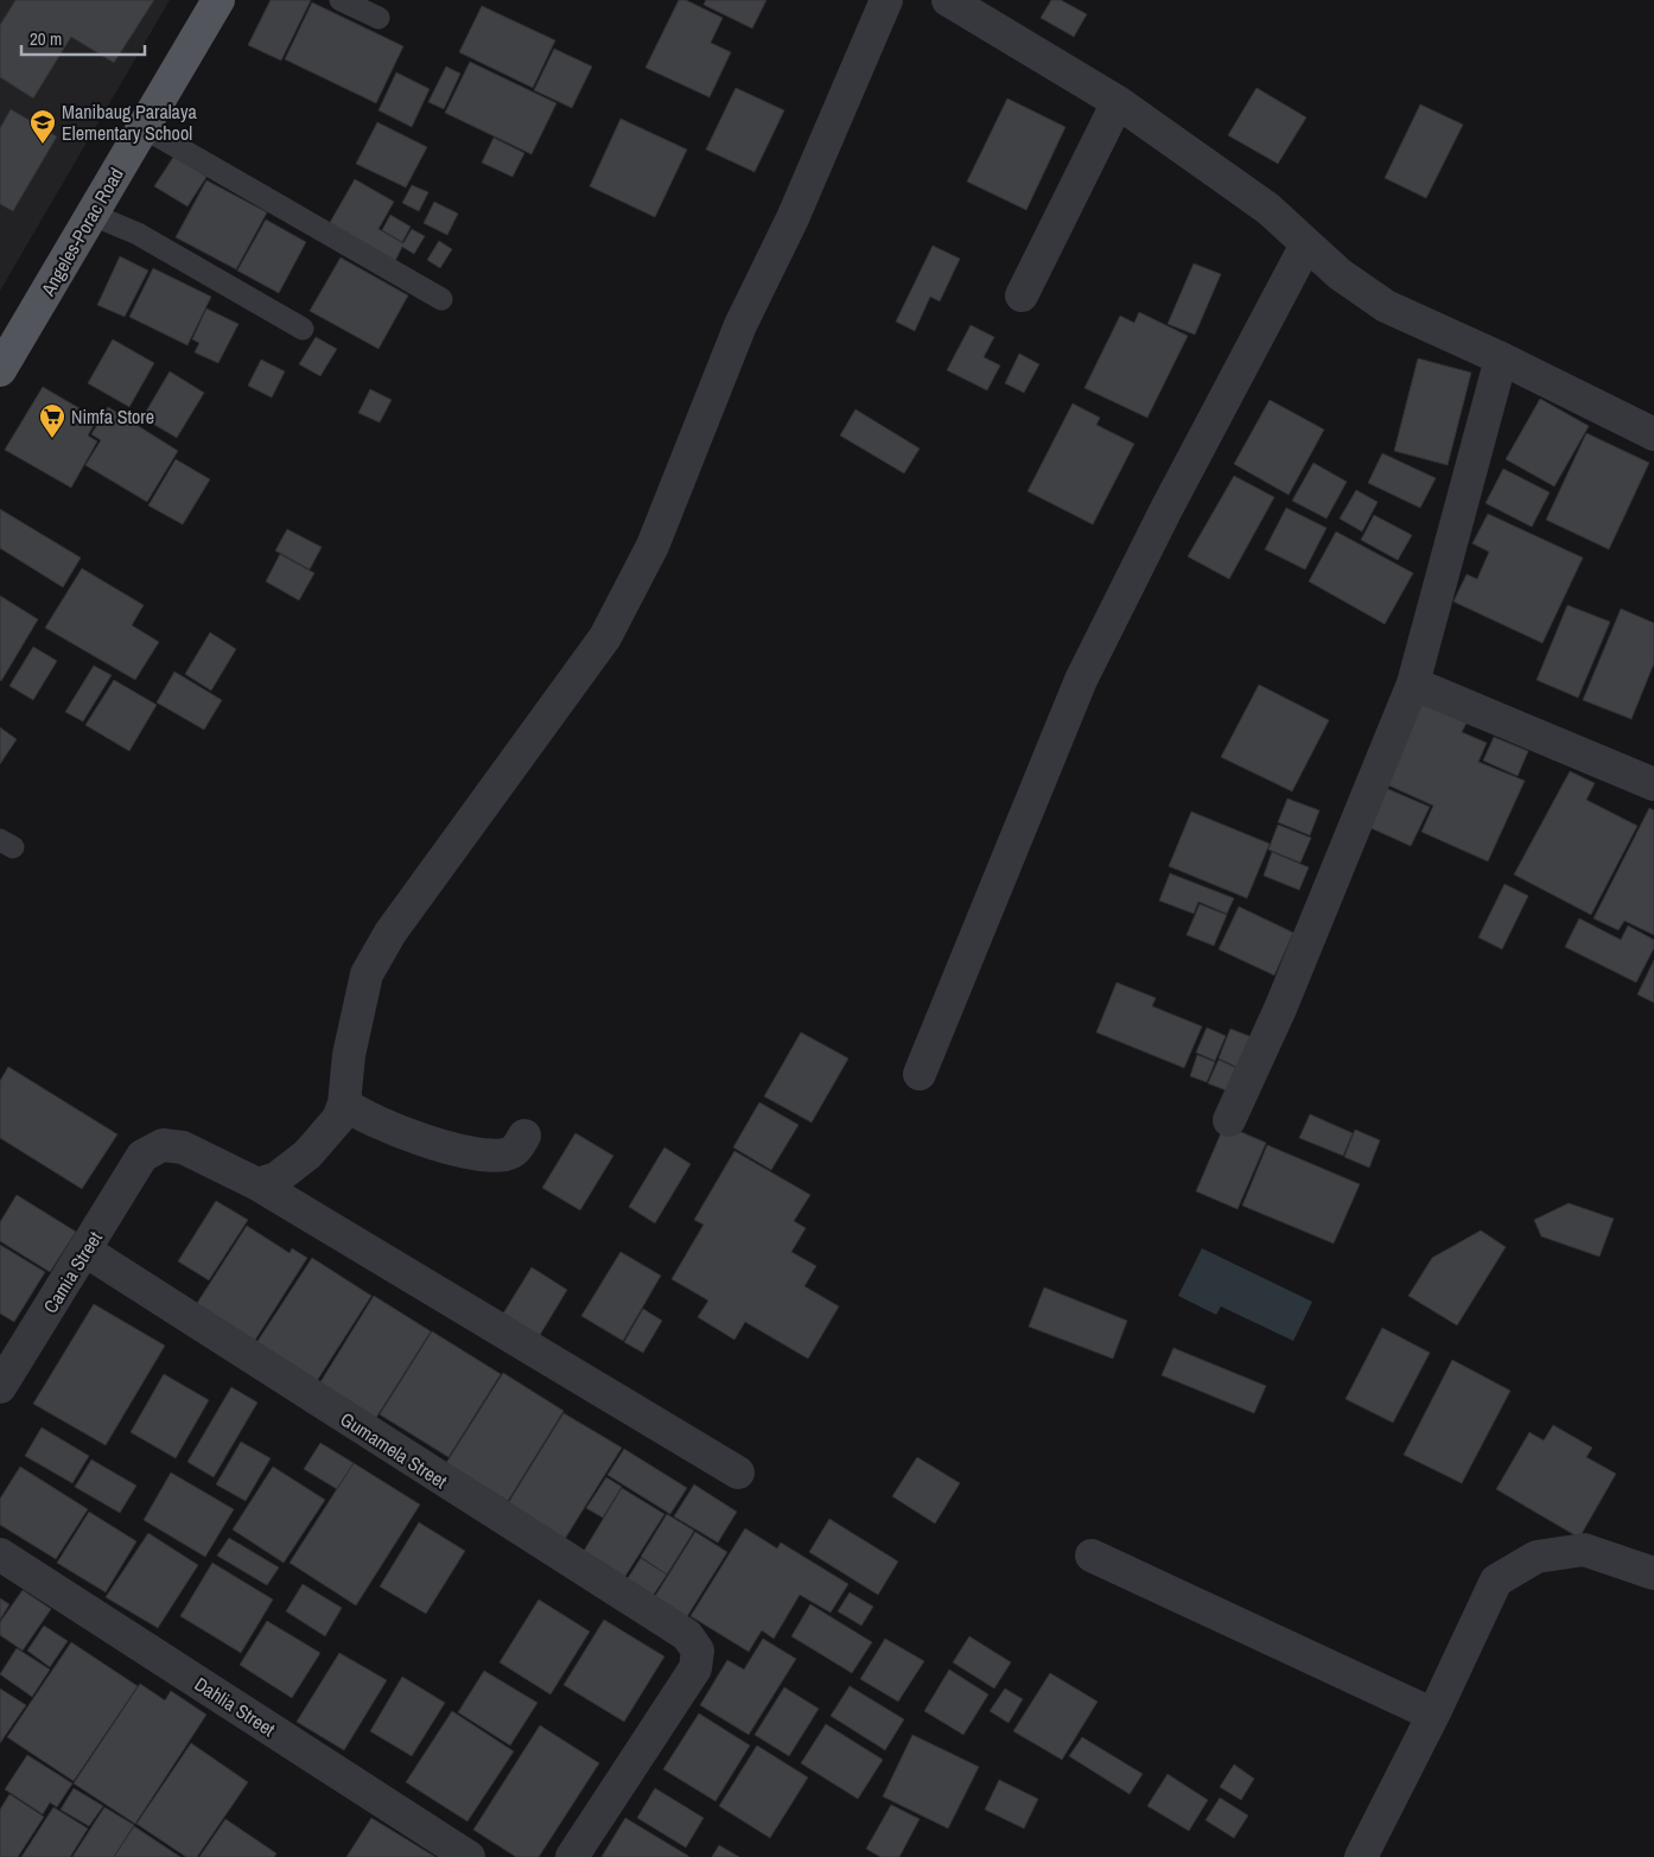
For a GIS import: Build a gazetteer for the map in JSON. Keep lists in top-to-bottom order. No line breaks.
{"streets":{"main road":["Angeles-Porac Road"],"street":["Camia Street","Gumamela Street","Dahlia Street"]},"crossings":[["Camia Street","Gumamela Street"]],"places":{"school or university":["Manibaug Paralaya Elementary School"],"supermarket":["Nimfa Store"]},"scale_bar":"20 m"}
